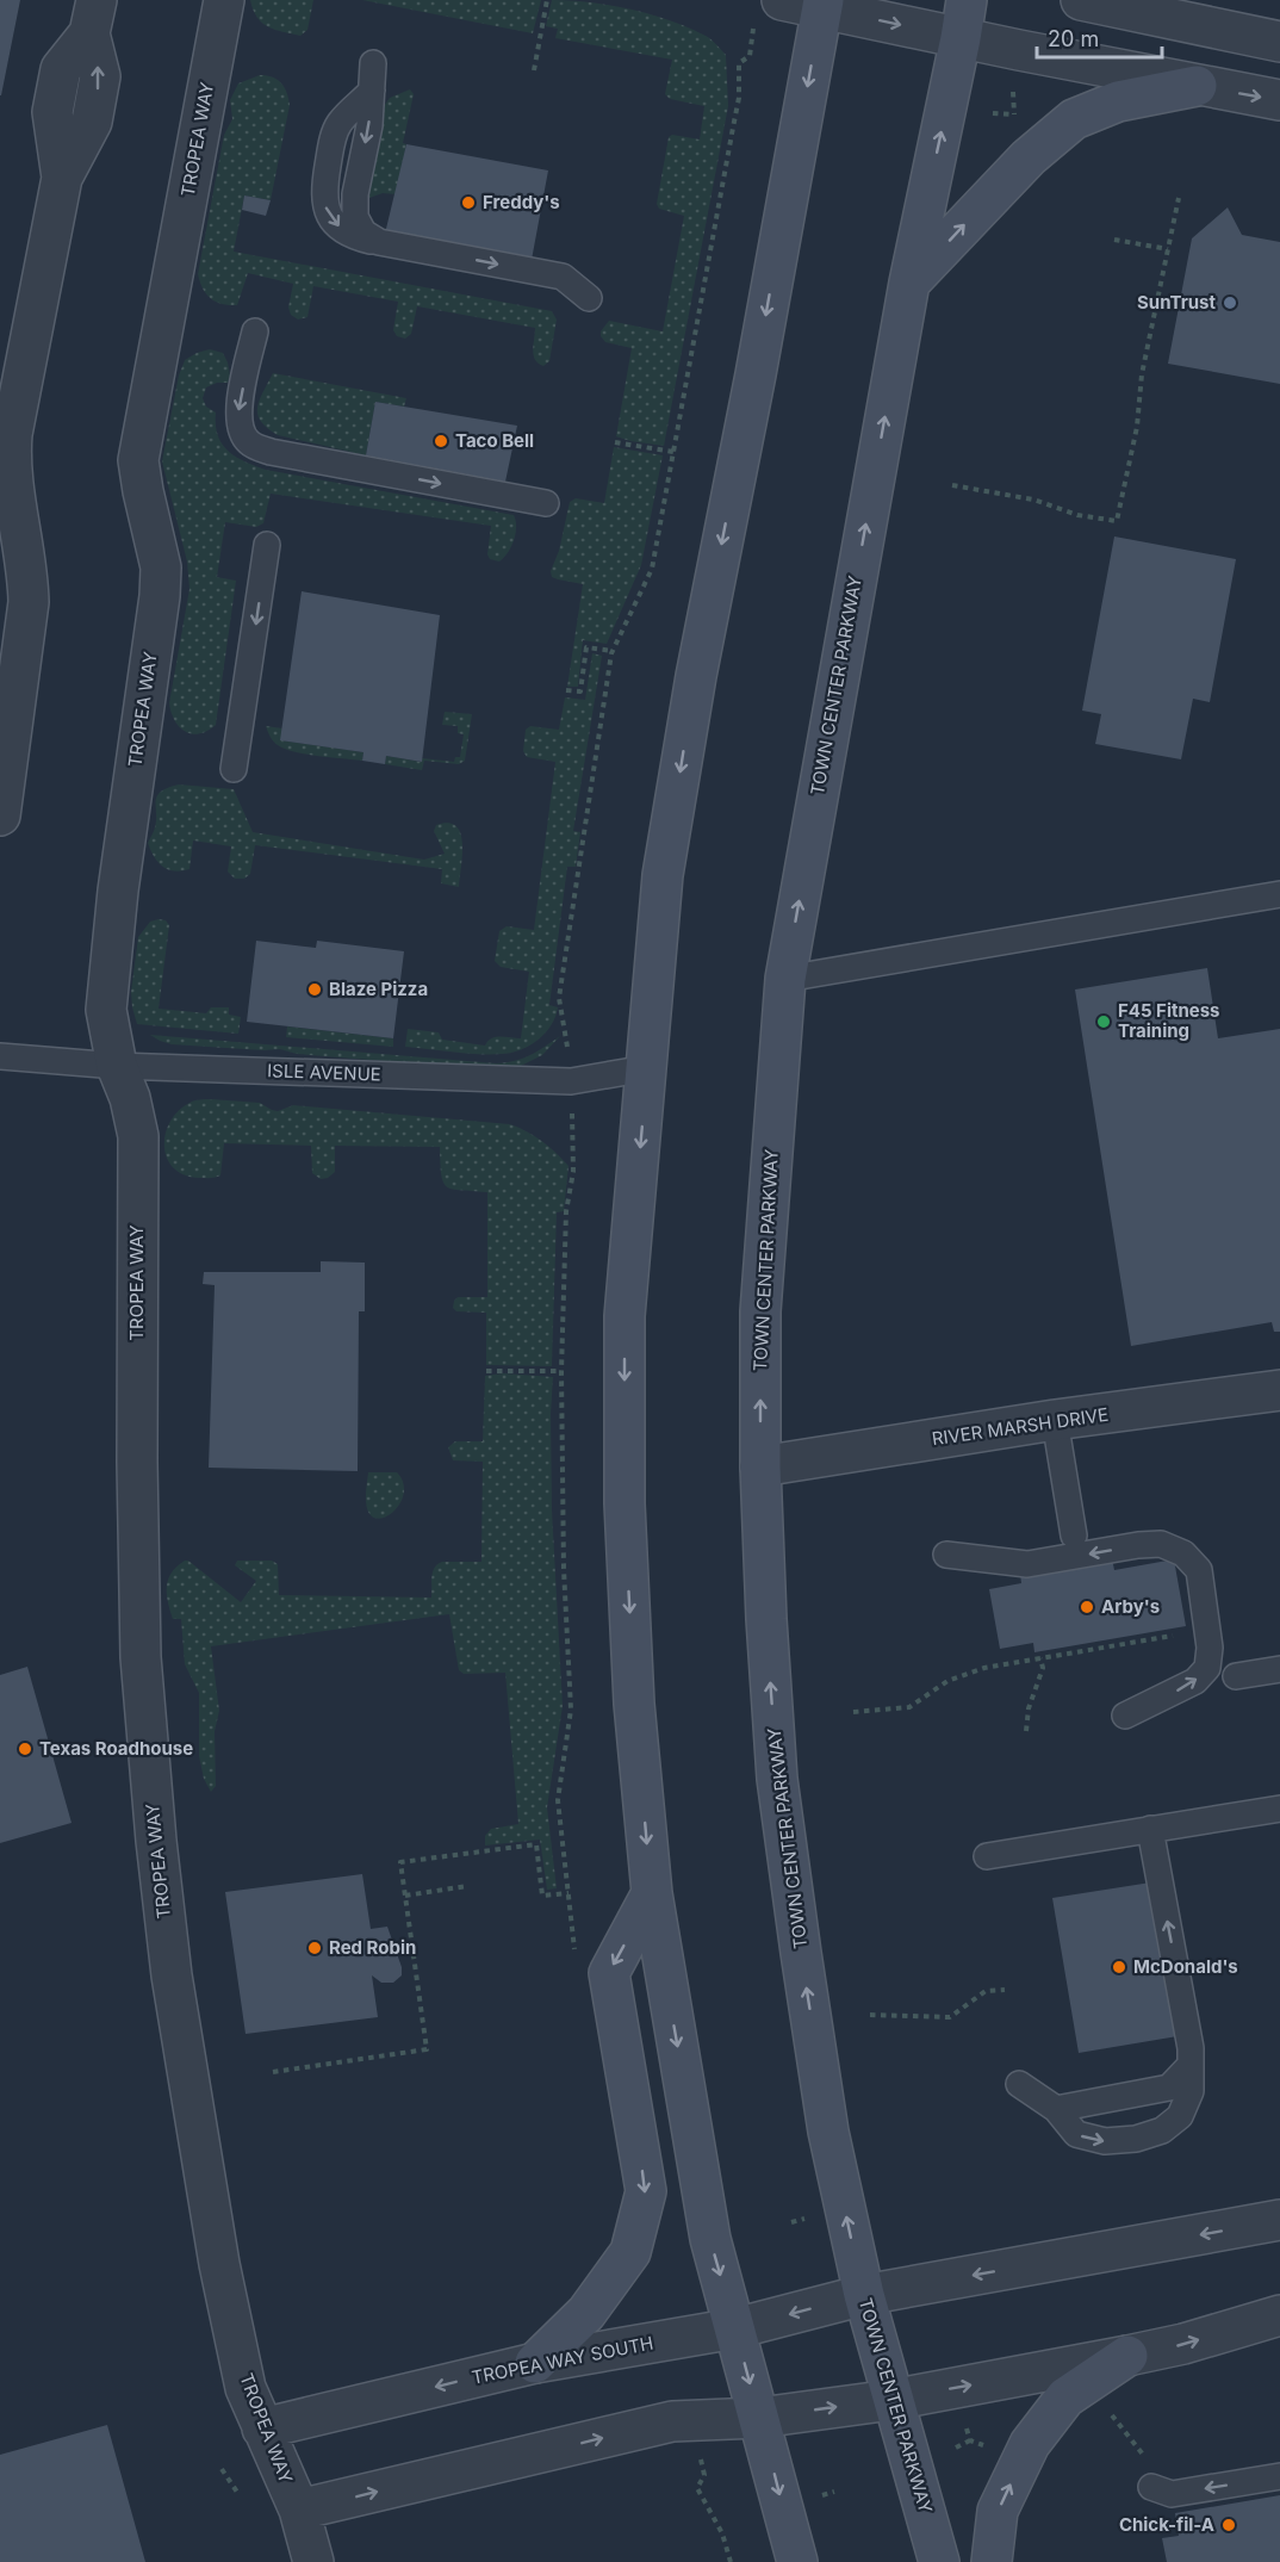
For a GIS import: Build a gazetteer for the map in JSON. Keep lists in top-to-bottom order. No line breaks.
{"streets":{"main road":["TOWN CENTER PARKWAY"],"street":["TROPEA WAY","RIVER MARSH DRIVE","TROPEA WAY SOUTH"],"lane":["ISLE AVENUE"]},"crossings":[["TROPEA WAY","ISLE AVENUE"],["TROPEA WAY","TROPEA WAY SOUTH"],["TOWN CENTER PARKWAY","RIVER MARSH DRIVE"],["TOWN CENTER PARKWAY","TROPEA WAY SOUTH"]],"places":["Freddy's","SunTrust","Taco Bell","Blaze Pizza","F45 Fitness Training","Arby's","Texas Roadhouse","Red Robin","McDonald's","Chick-fil-A"],"scale_bar":"20 m"}
